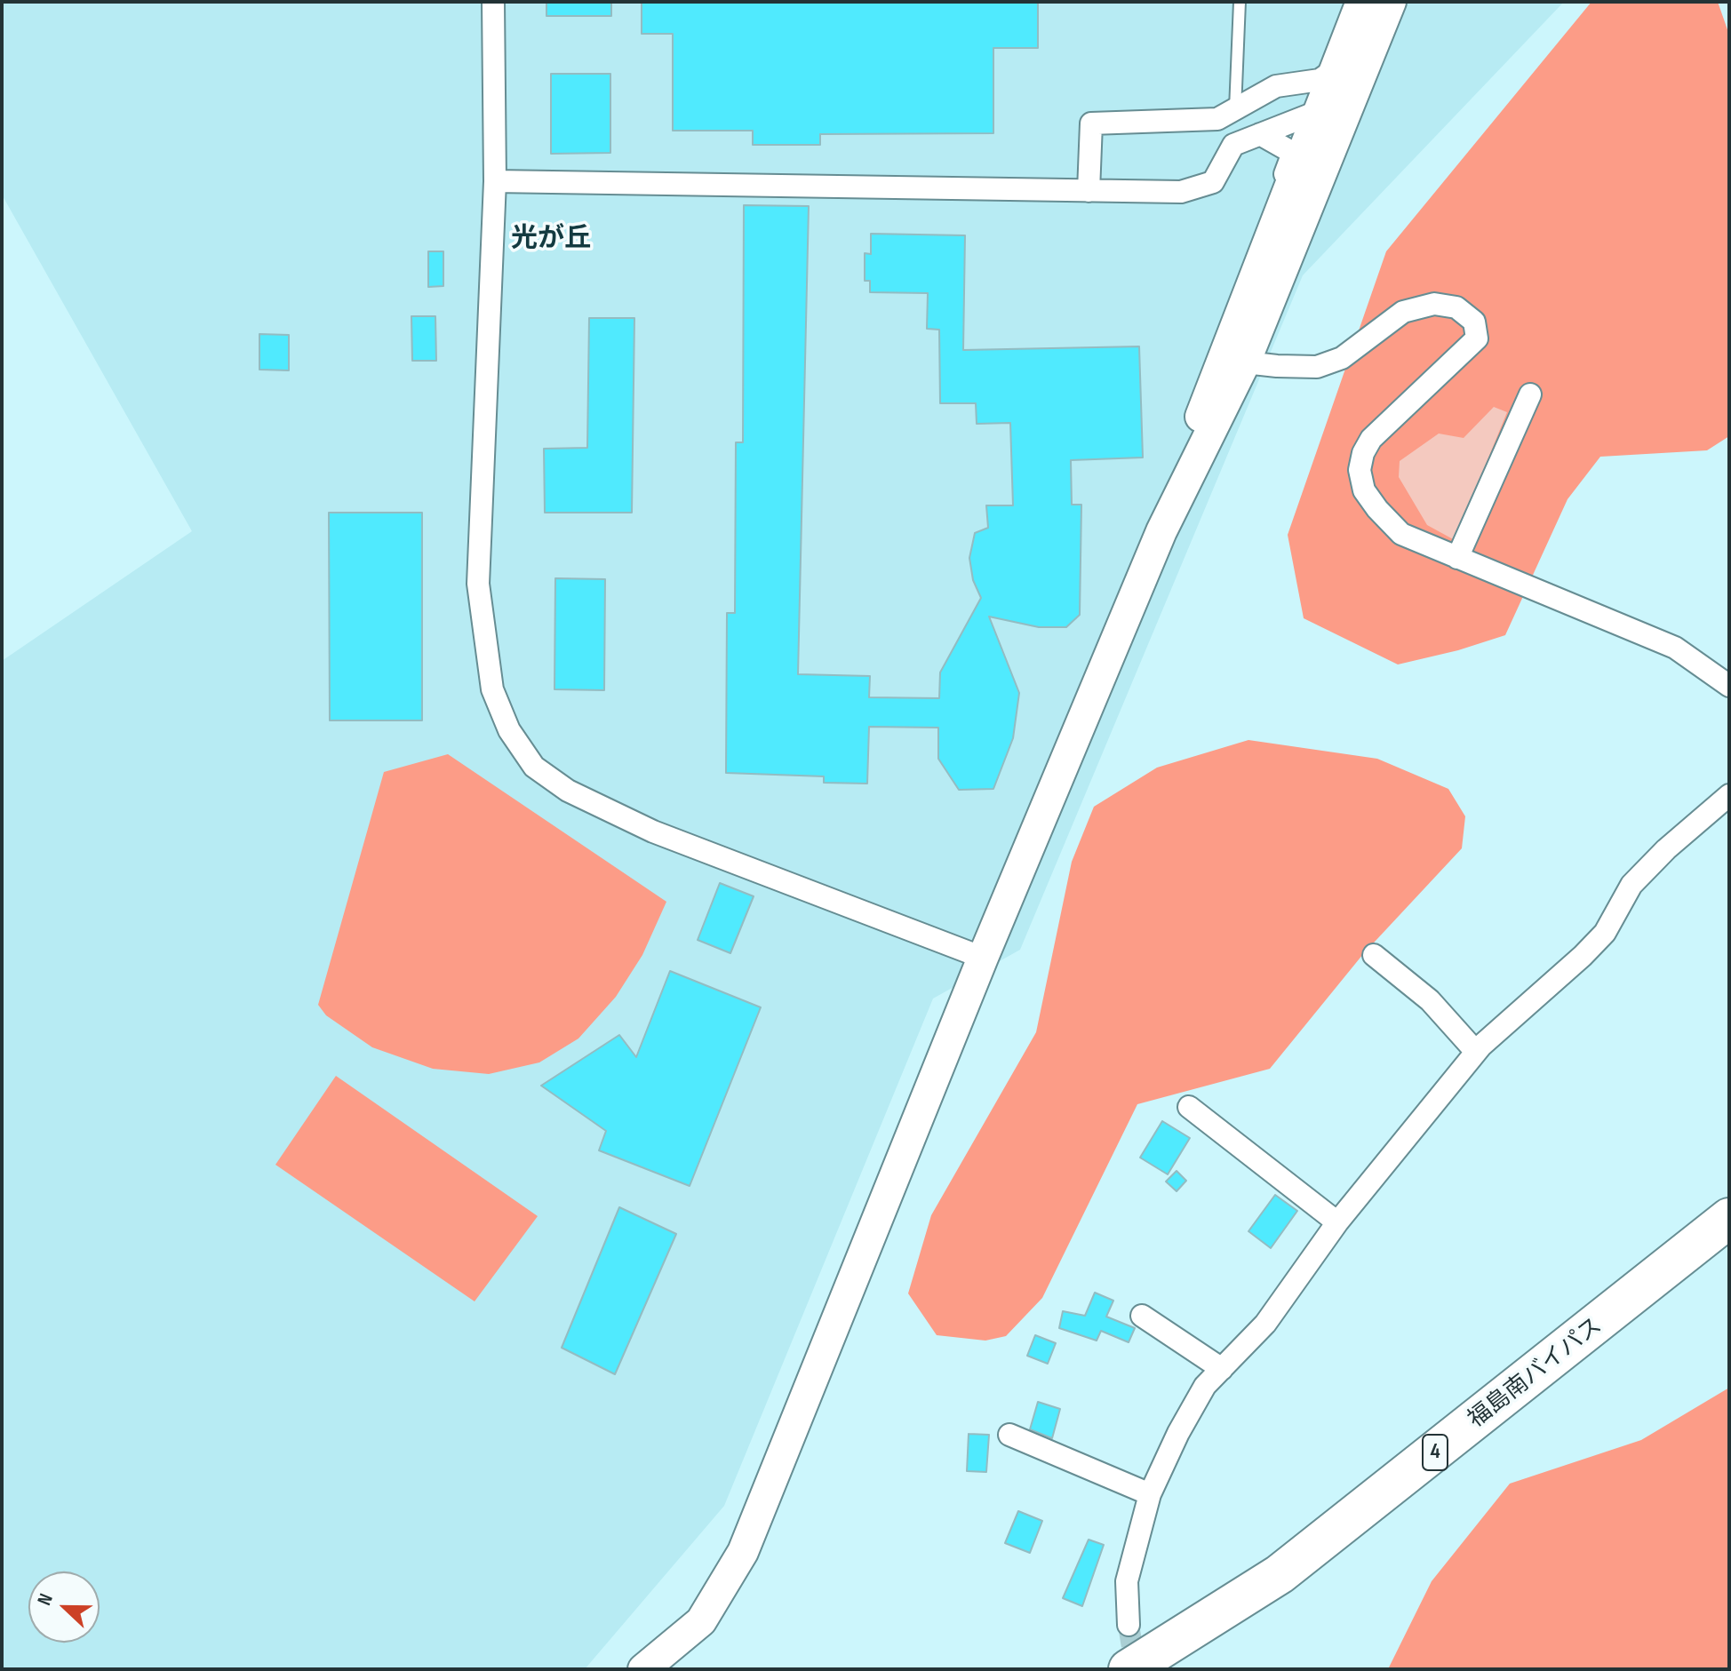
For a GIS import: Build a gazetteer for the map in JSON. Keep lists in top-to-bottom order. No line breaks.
{"streets":{"highway":["福島南バイパス","4"]},"districts":["光が丘"],"north":"left"}
